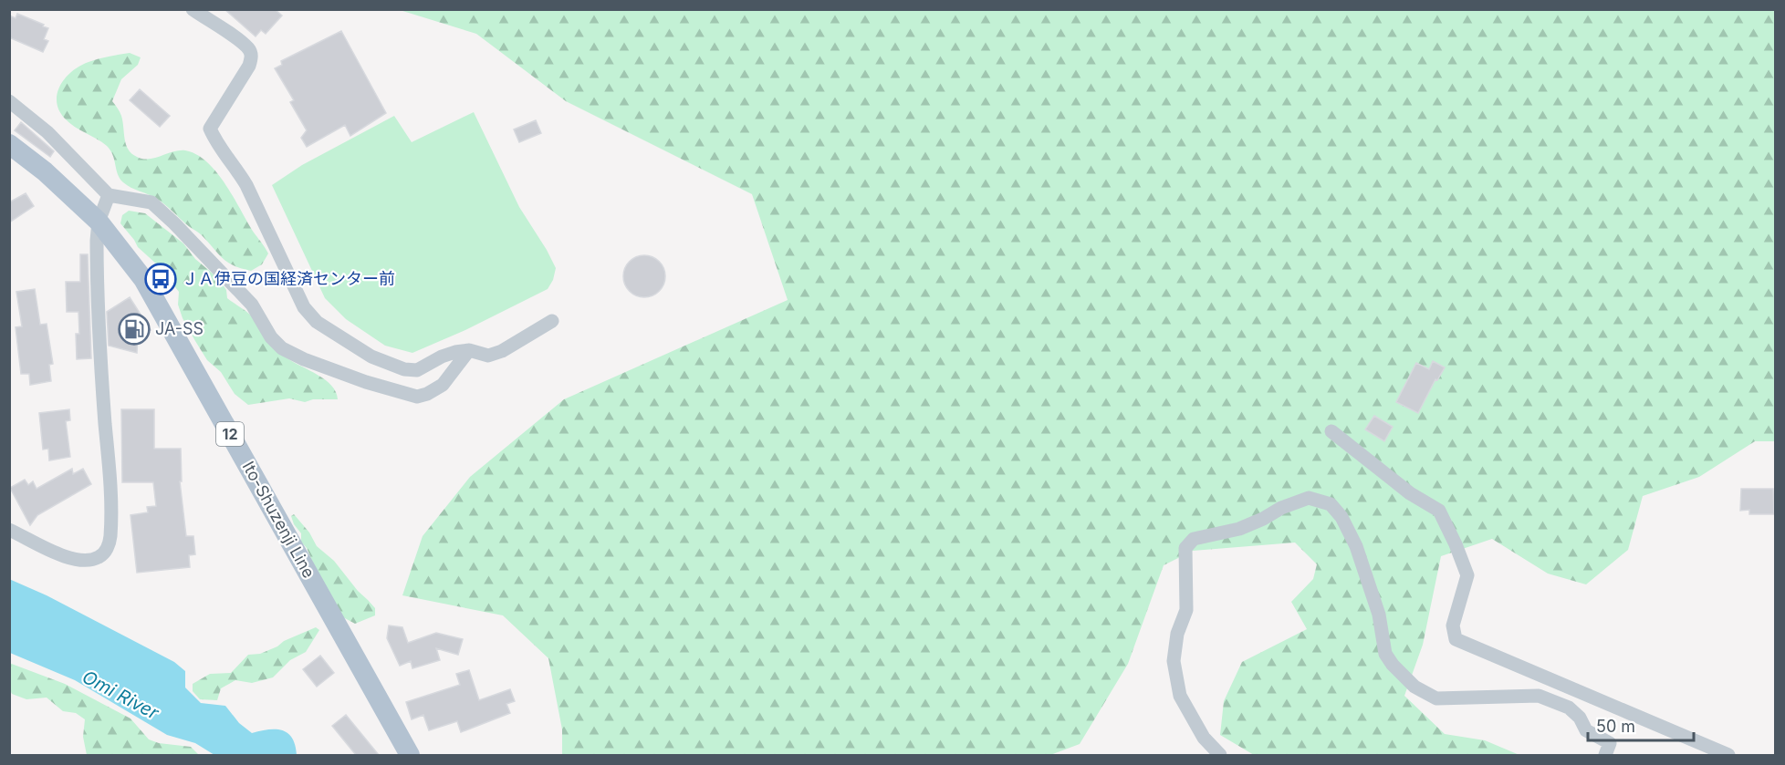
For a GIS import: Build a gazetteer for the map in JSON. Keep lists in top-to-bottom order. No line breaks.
{"streets":{"main road":["12","Ito-Shuzenji Line"]},"water":["Omi River"],"places":{"bus stop":["ＪＡ伊豆の国経済センター前"],"fuel station":["JA-SS"]},"scale_bar":"50 m"}
